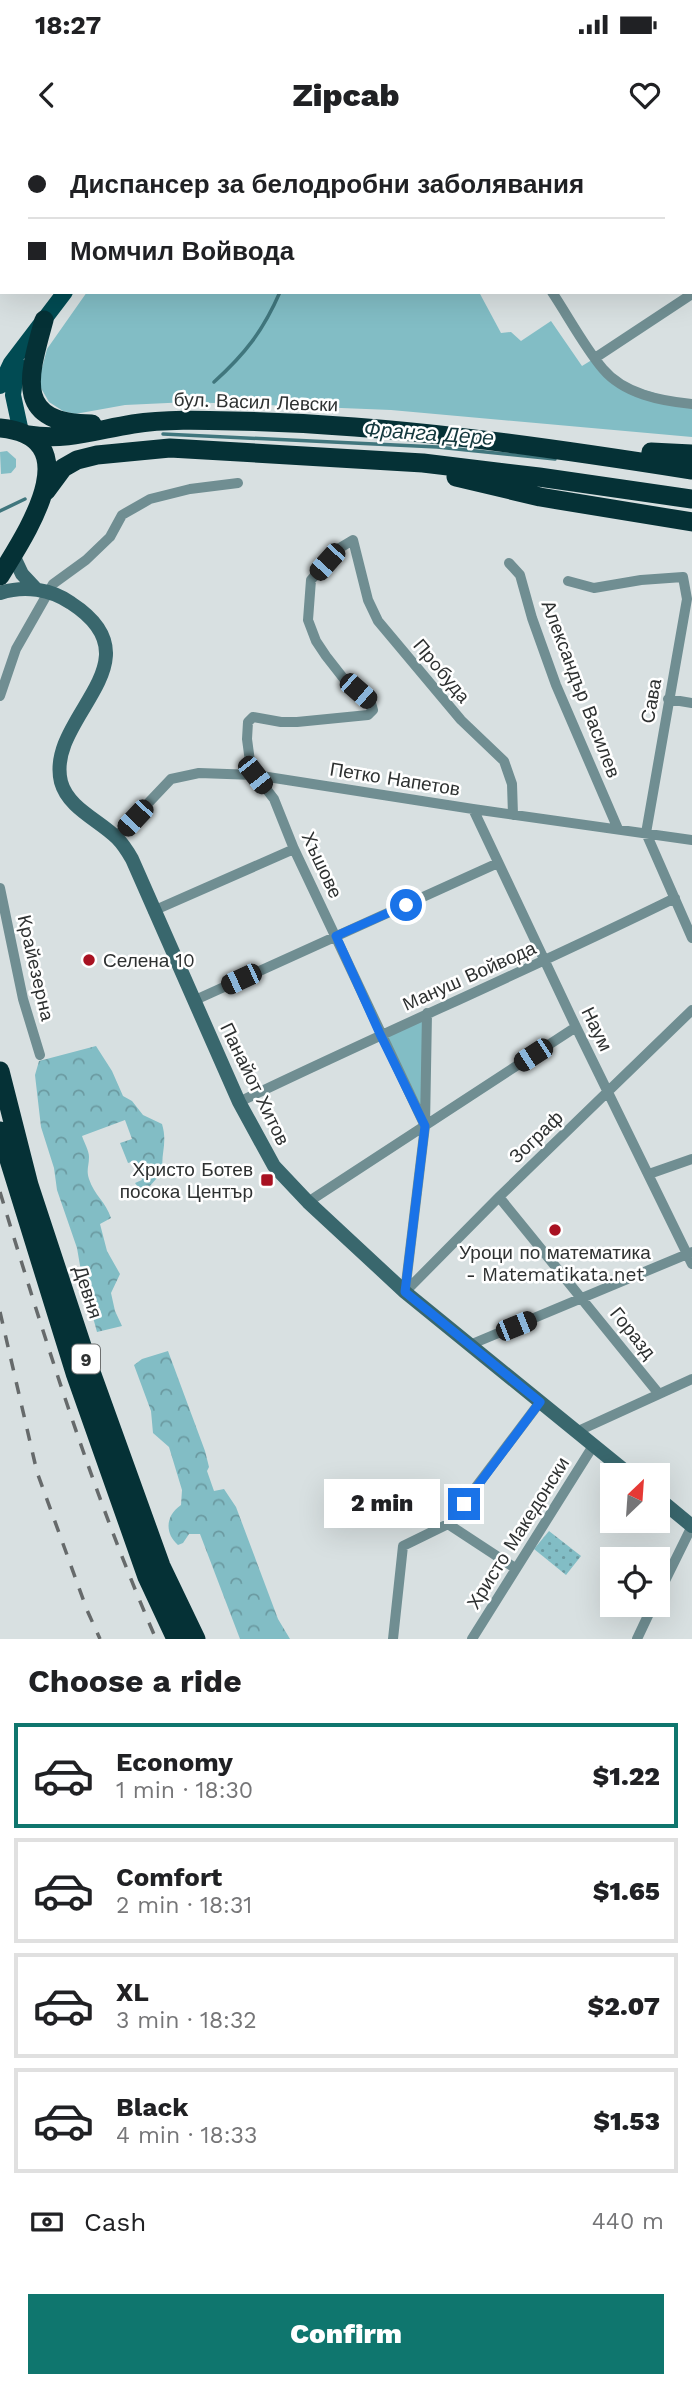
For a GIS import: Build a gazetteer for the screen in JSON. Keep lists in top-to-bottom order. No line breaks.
{"streets":{"highway":["бул. Васил Левски","Девня","9"],"street":["Прoбудa","Александър Василев","Сава","Петко Напетов","Хъшове","Кpaйeзepнa","Mануш Войвода","Наум","Панайот Хитов","Зограф","Горазд","Христо Македонски"]},"crossings":[["Прoбудa","Петко Напетов"],["Прoбудa","Хъшове"],["Александър Василев","Петко Напетов"],["Сава","Петко Напетов"],["Петко Напетов","Хъшове"],["Петко Напетов","Наум"],["Петко Напетов","Панайот Хитов"],["Хъшове","Mануш Войвода"],["Mануш Войвода","Наум"],["Mануш Войвода","Панайот Хитов"],["Наум","Зограф"],["Панайот Хитов","Зограф"],["Панайот Хитов","Христо Македонски"],["Зограф","Горазд"]],"water":["Франга Дере"],"places":{"other":["Селена 10","Уроци по математика - Matematikata.net"],"transit":["Христо Ботев посока Център"]},"north":"top right","page":{"status":"18:27","header":"Zipcab","banner":["Диспансер за белодробни заболявания","Момчил Войвода"],"bubble":"2 min","heading":"Choose a ride","list":[{"name":"Economy","note":"1 min · 18:30","value":"$1.22"},{"name":"Comfort","note":"2 min · 18:31","value":"$1.65"},{"name":"XL","note":"3 min · 18:32","value":"$2.07"},{"name":"Black","note":"4 min · 18:33","value":"$1.53"}],"pay":["Cash","440 m"],"buttons":"Confirm"}}
